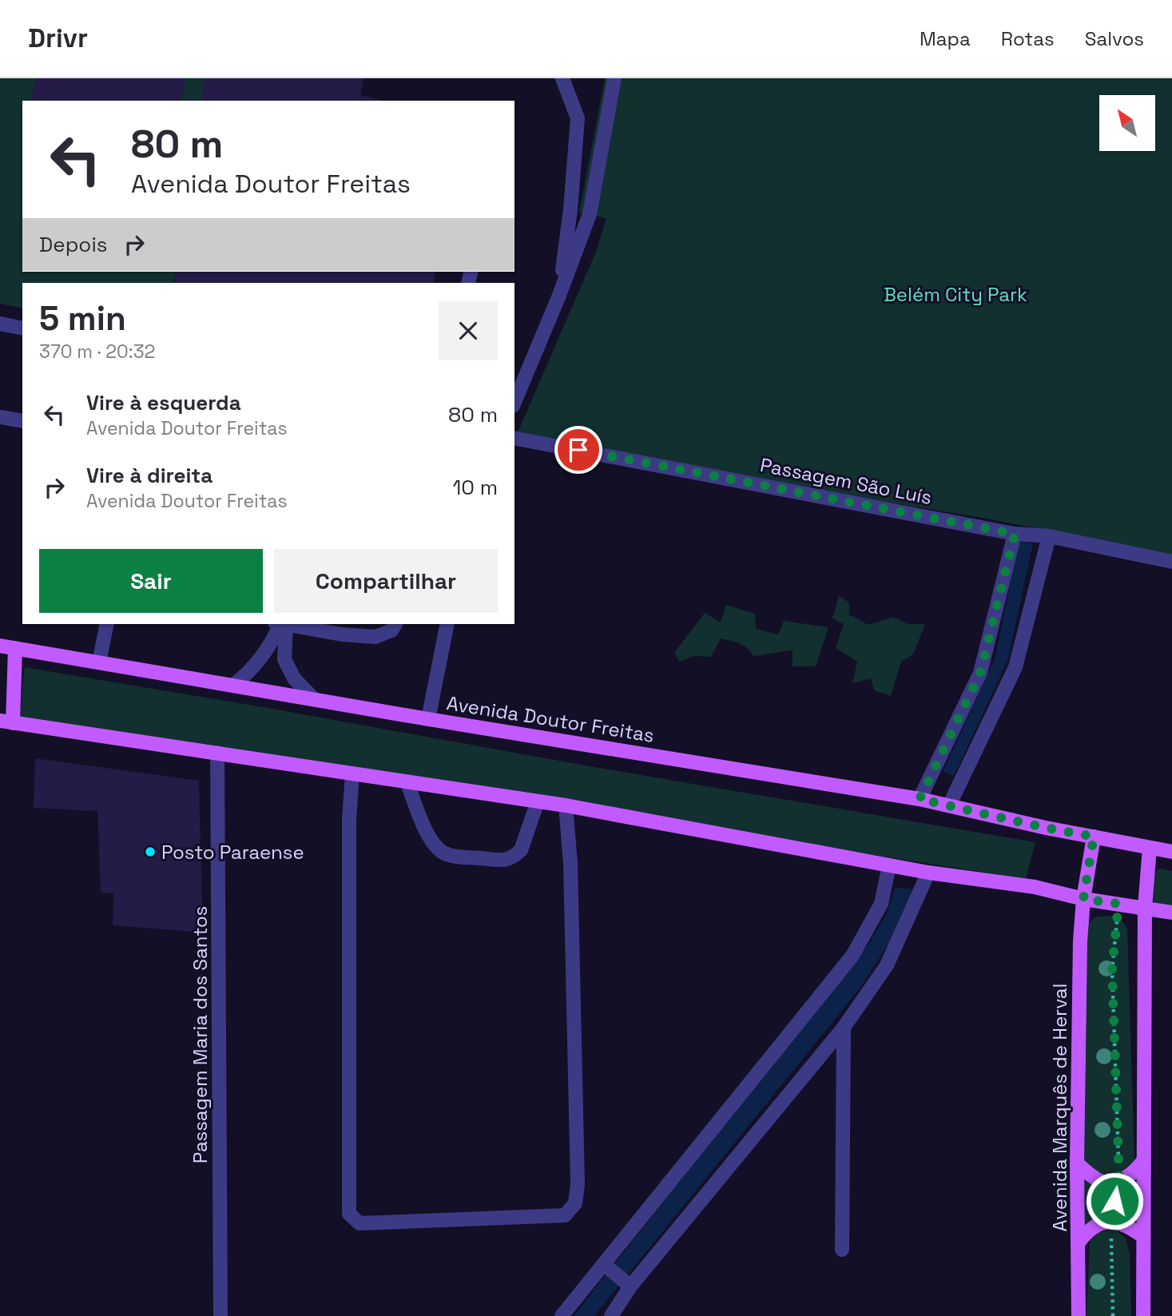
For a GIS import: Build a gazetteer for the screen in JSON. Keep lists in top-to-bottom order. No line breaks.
{"streets":{"main road":["Avenida Doutor Freitas","Avenida Marquês de Herval"],"street":["Passagem São Luís","Passagem Maria dos Santos"]},"parks":["Belém City Park"],"places":["Posto Paraense"],"north":"top left","page":{"header":"Drivr","nav":["Mapa","Rotas","Salvos"],"turn":["80 m","Avenida Doutor Freitas"],"then":"Depois","heading":["5 min","370 m · 20:32"],"list":[{"name":"Vire à esquerda","note":"Avenida Doutor Freitas","value":"80 m"},{"name":"Vire à direita","note":"Avenida Doutor Freitas","value":"10 m"}],"buttons":["Sair","Compartilhar"]}}
